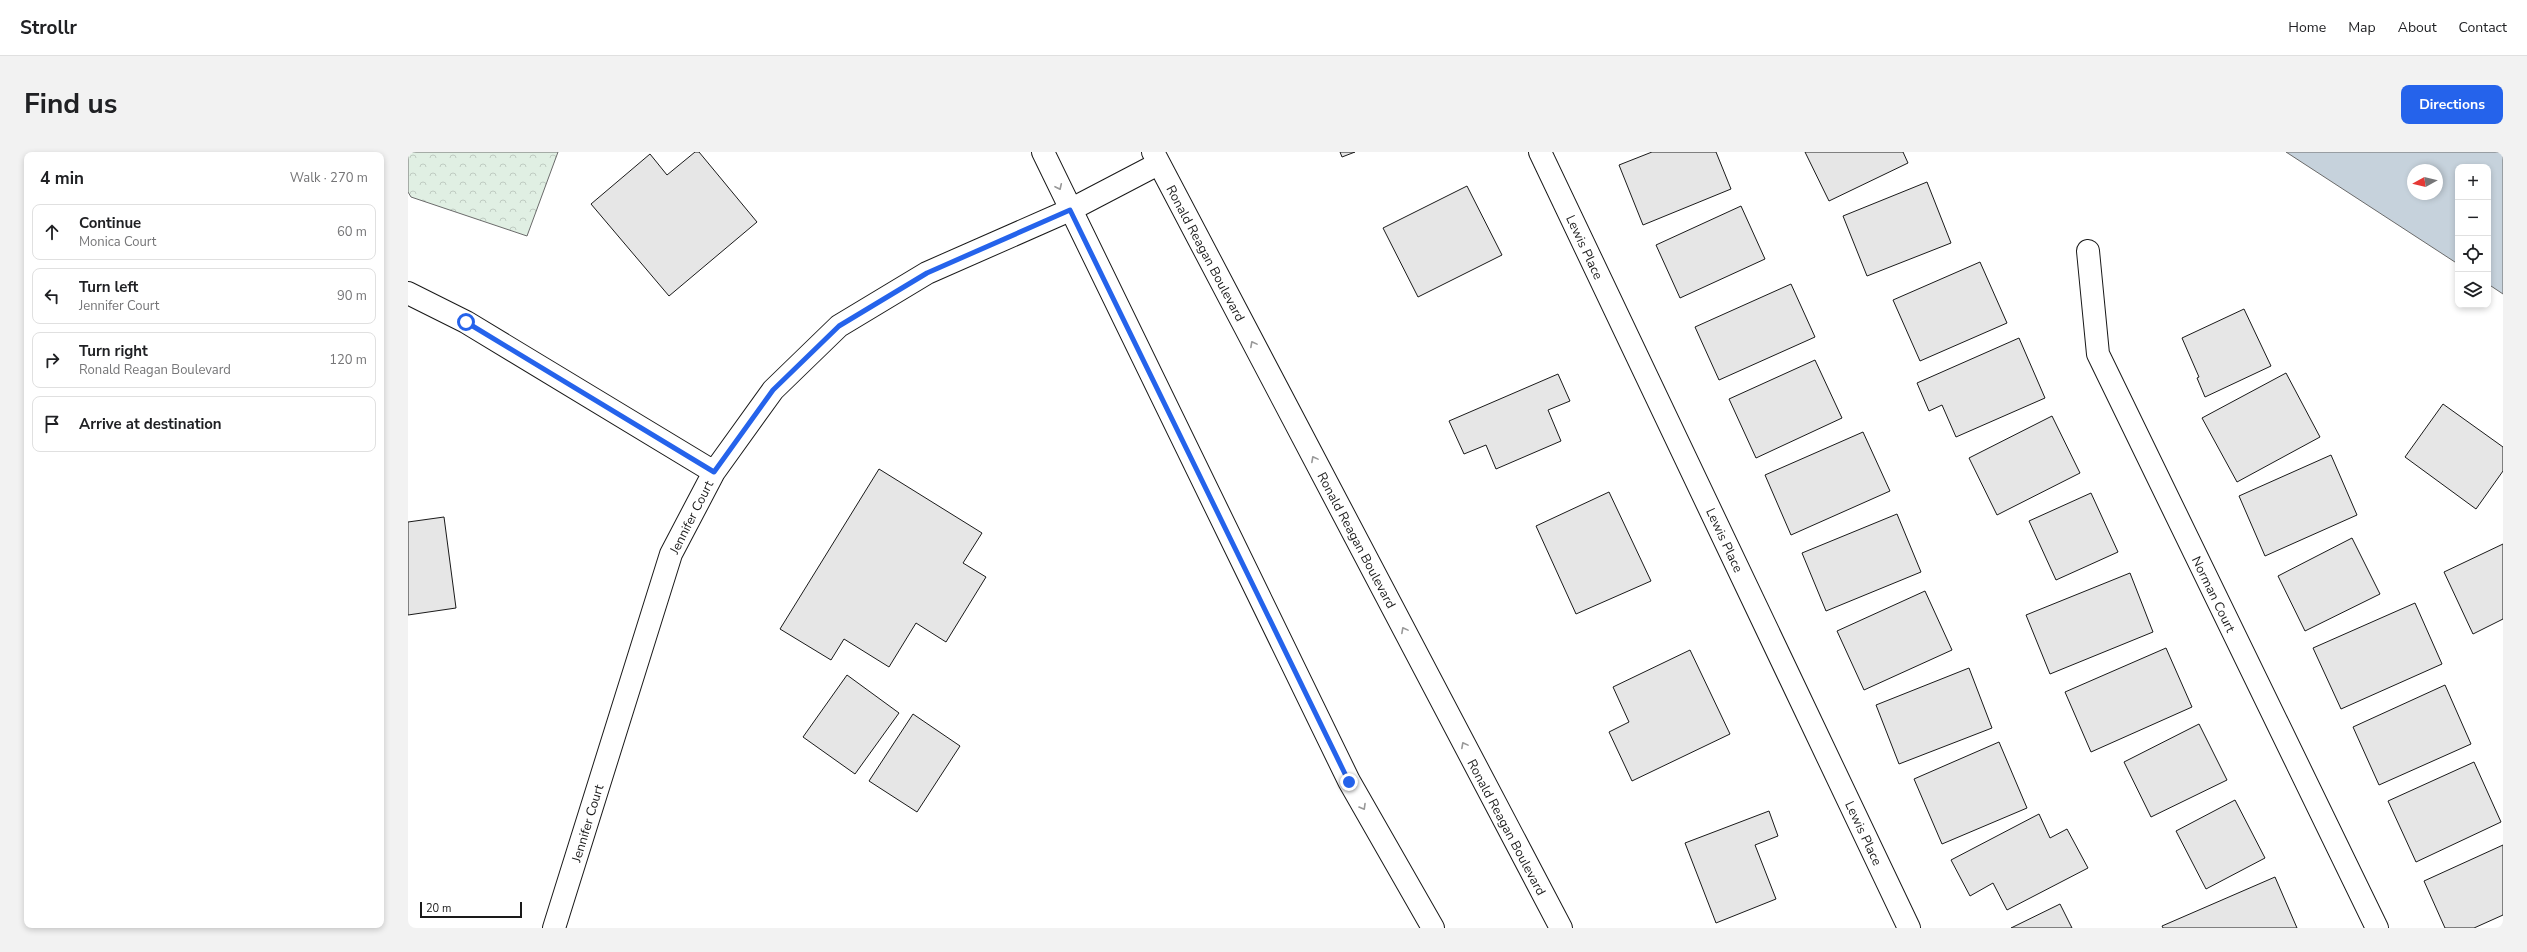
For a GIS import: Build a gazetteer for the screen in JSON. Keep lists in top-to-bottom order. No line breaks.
{"streets":{"street":["Lewis Place","Ronald Reagan Boulevard","Jennifer Court","Norman Court"]},"crossings":[["Ronald Reagan Boulevard","Jennifer Court"]],"scale_bar":"20 m","north":"left","page":{"header":"Strollr","nav":["Home","Map","About","Contact"],"title":"Find us","buttons":"Directions","heading":["4 min","Walk · 270 m"],"map_buttons":["+","−"],"list":[["Continue","Monica Court","60 m"],["Turn left","Jennifer Court","90 m"],["Turn right","Ronald Reagan Boulevard","120 m"],"Arrive at destination"],"scale":"20 m"}}
